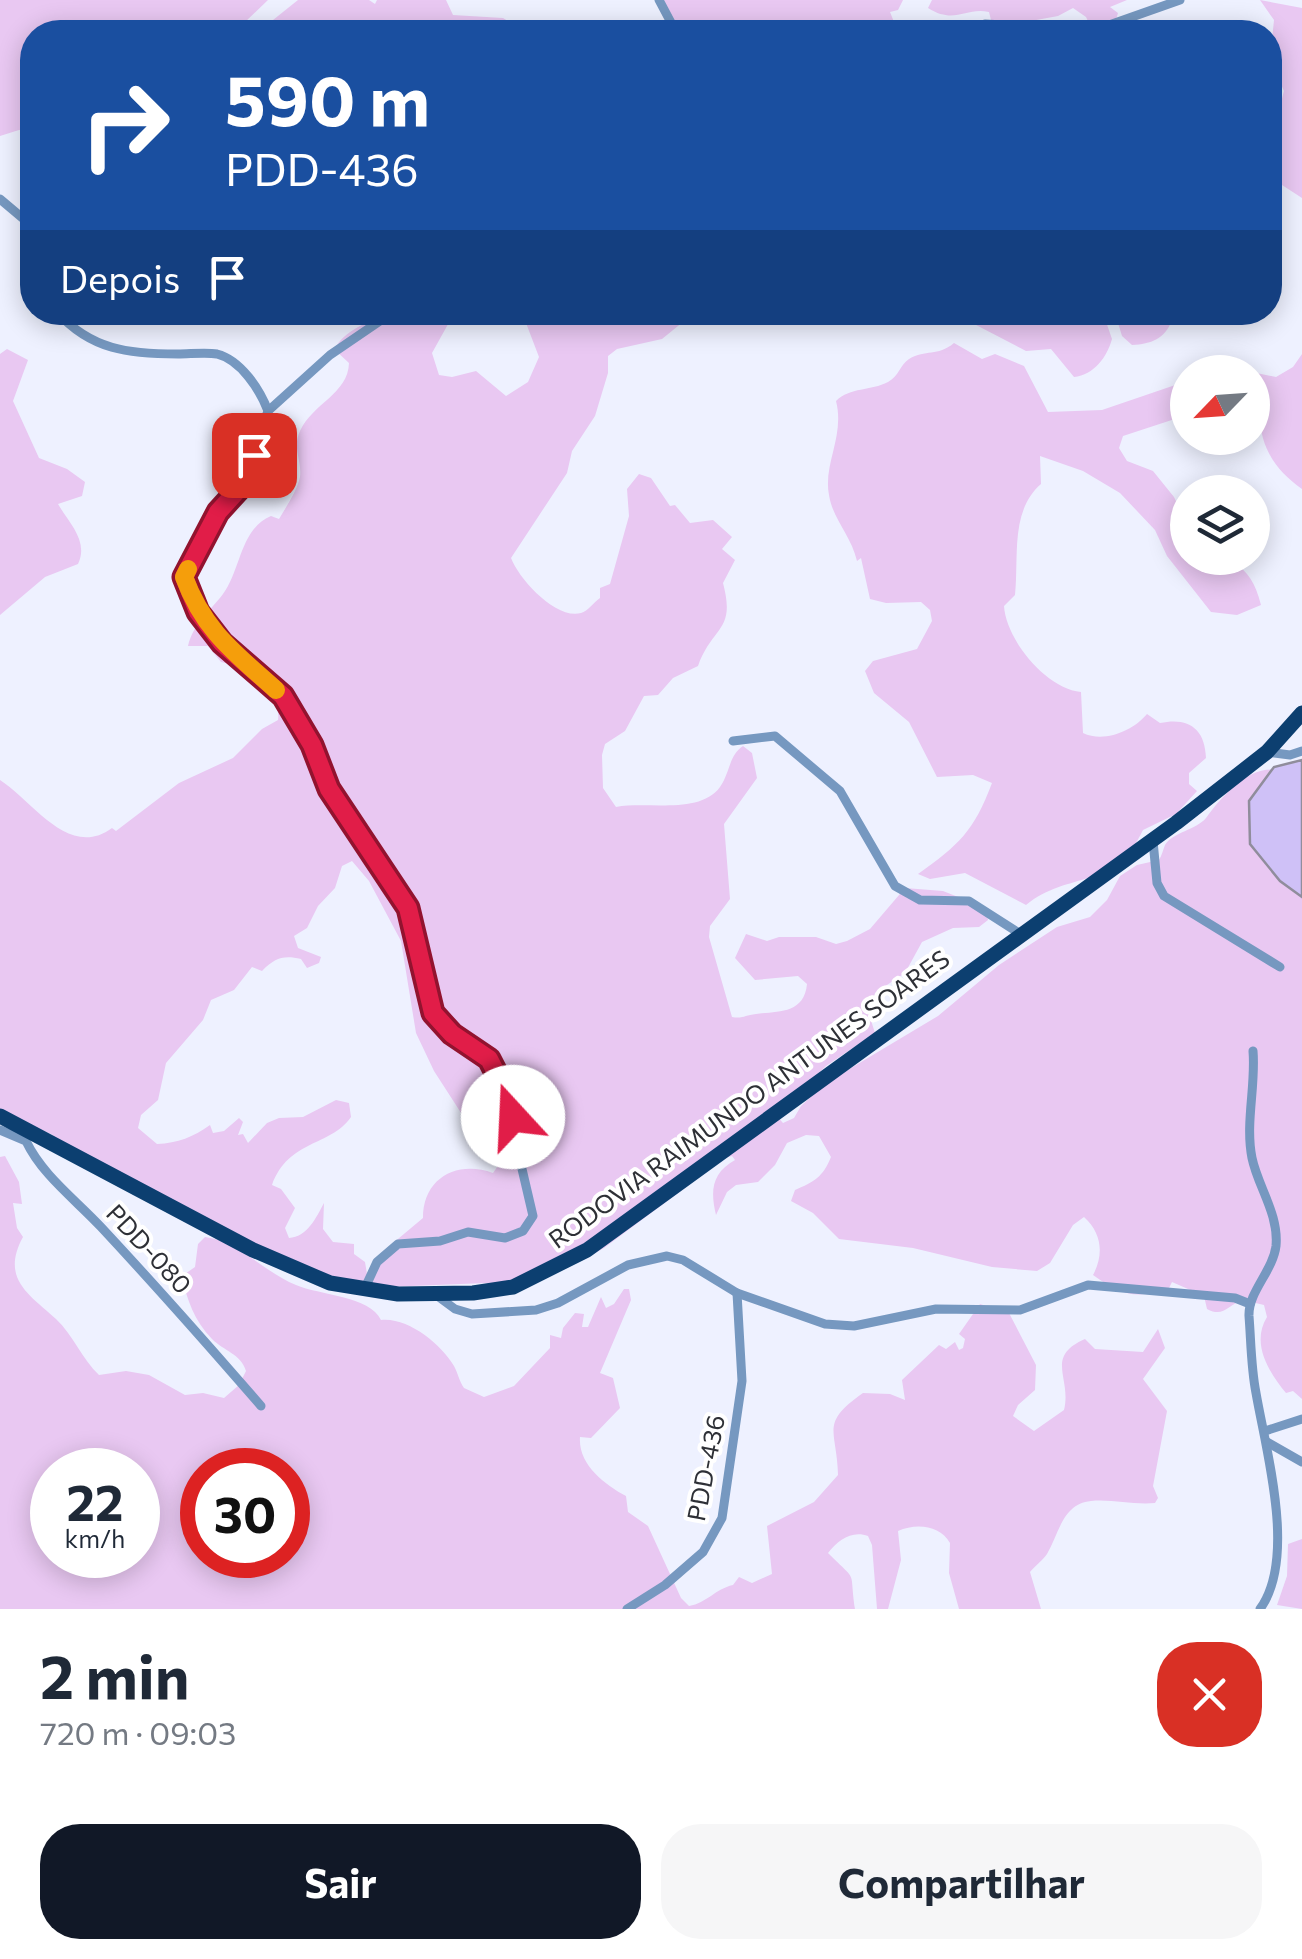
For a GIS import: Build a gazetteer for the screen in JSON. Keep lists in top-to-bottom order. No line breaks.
{"streets":{"highway":["RODOVIA RAIMUNDO ANTUNES SOARES"],"street":["PDD-080","PDD-436"]},"north":"bottom left","page":{"turn":["590 m","PDD-436"],"then":"Depois","speed":"22 km/h","limit":"30","heading":["2 min","720 m · 09:03"],"buttons":["Sair","Compartilhar"]}}
